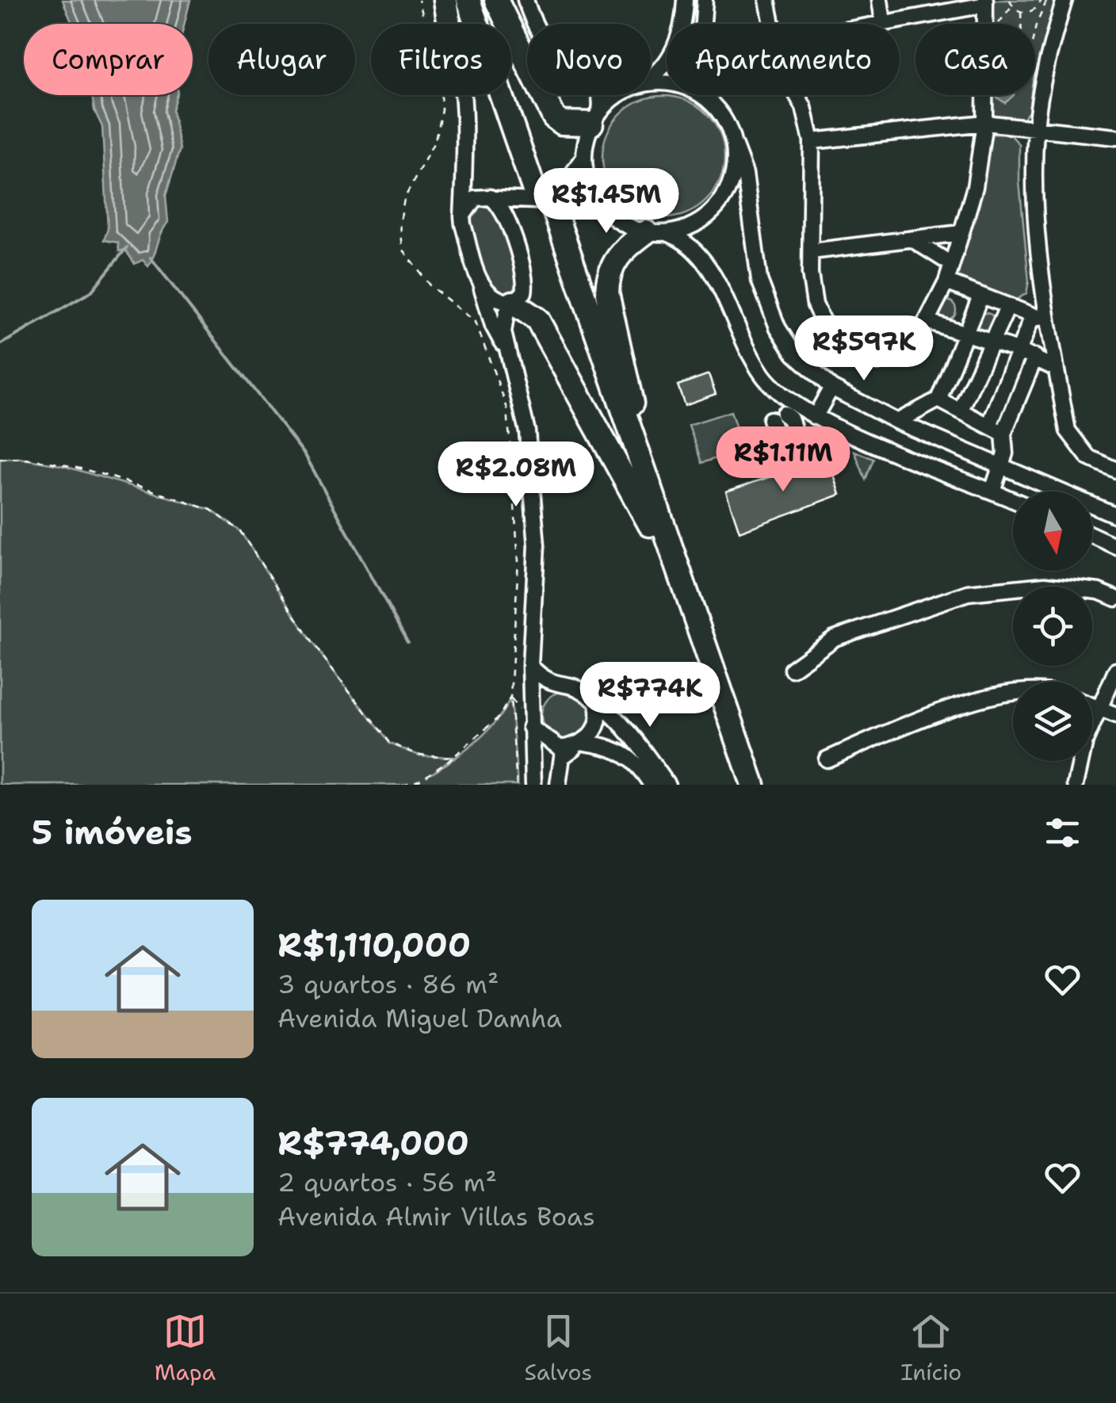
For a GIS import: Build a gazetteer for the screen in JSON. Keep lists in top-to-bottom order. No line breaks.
{"north":"bottom","page":{"chip":["Comprar","Alugar","Filtros","Novo","Apartamento","Casa"],"price":["R$1.45M","R$597K","R$1.11M","R$2.08M","R$774K"],"heading":"5 imóveis","list":[{"name":"R$1,110,000","note":"3 quartos · 86 m² · Avenida Miguel Damha"},{"name":"R$774,000","note":"2 quartos · 56 m² · Avenida Almir Villas Boas"}],"tabs":["Mapa","Salvos","Início"]}}
